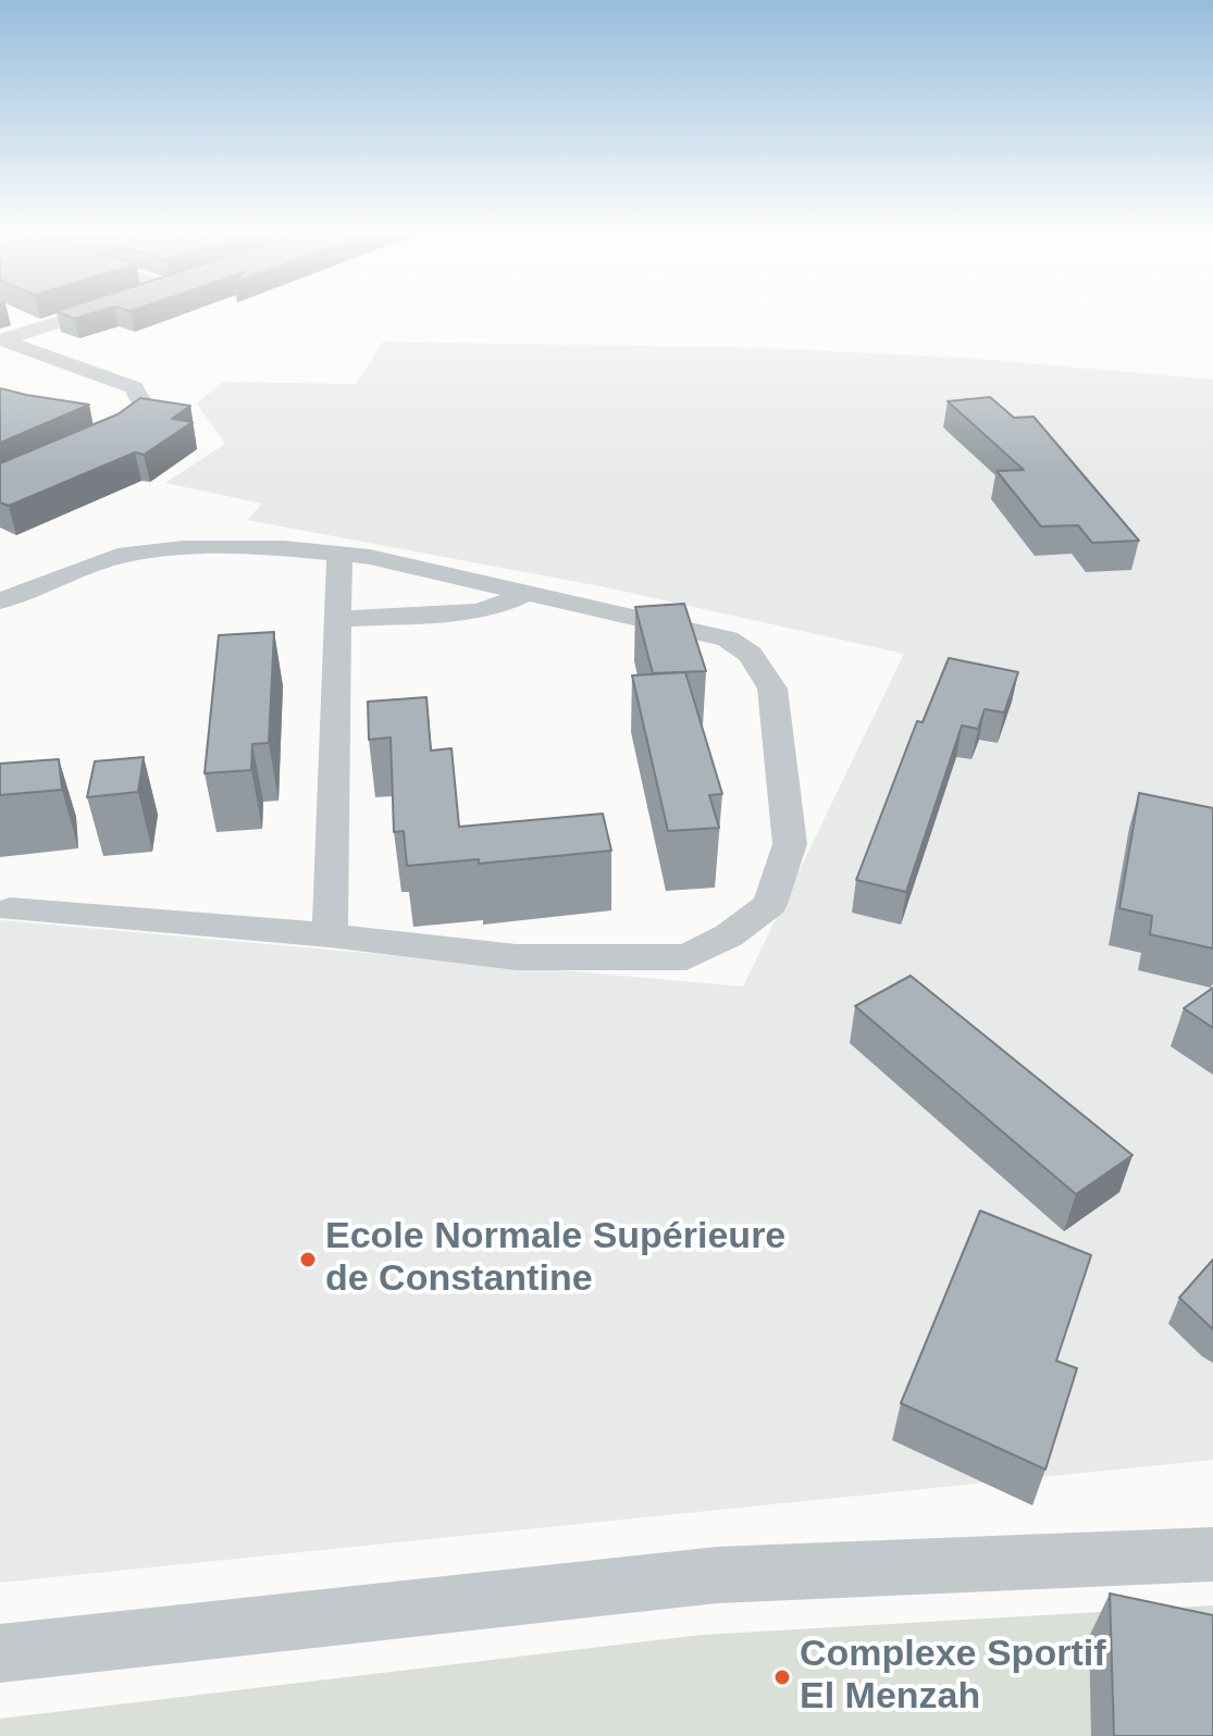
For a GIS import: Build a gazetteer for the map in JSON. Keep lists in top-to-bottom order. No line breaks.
{"places":["Ecole Normale Supérieure de Constantine","Complexe Sportif El Menzah"]}
